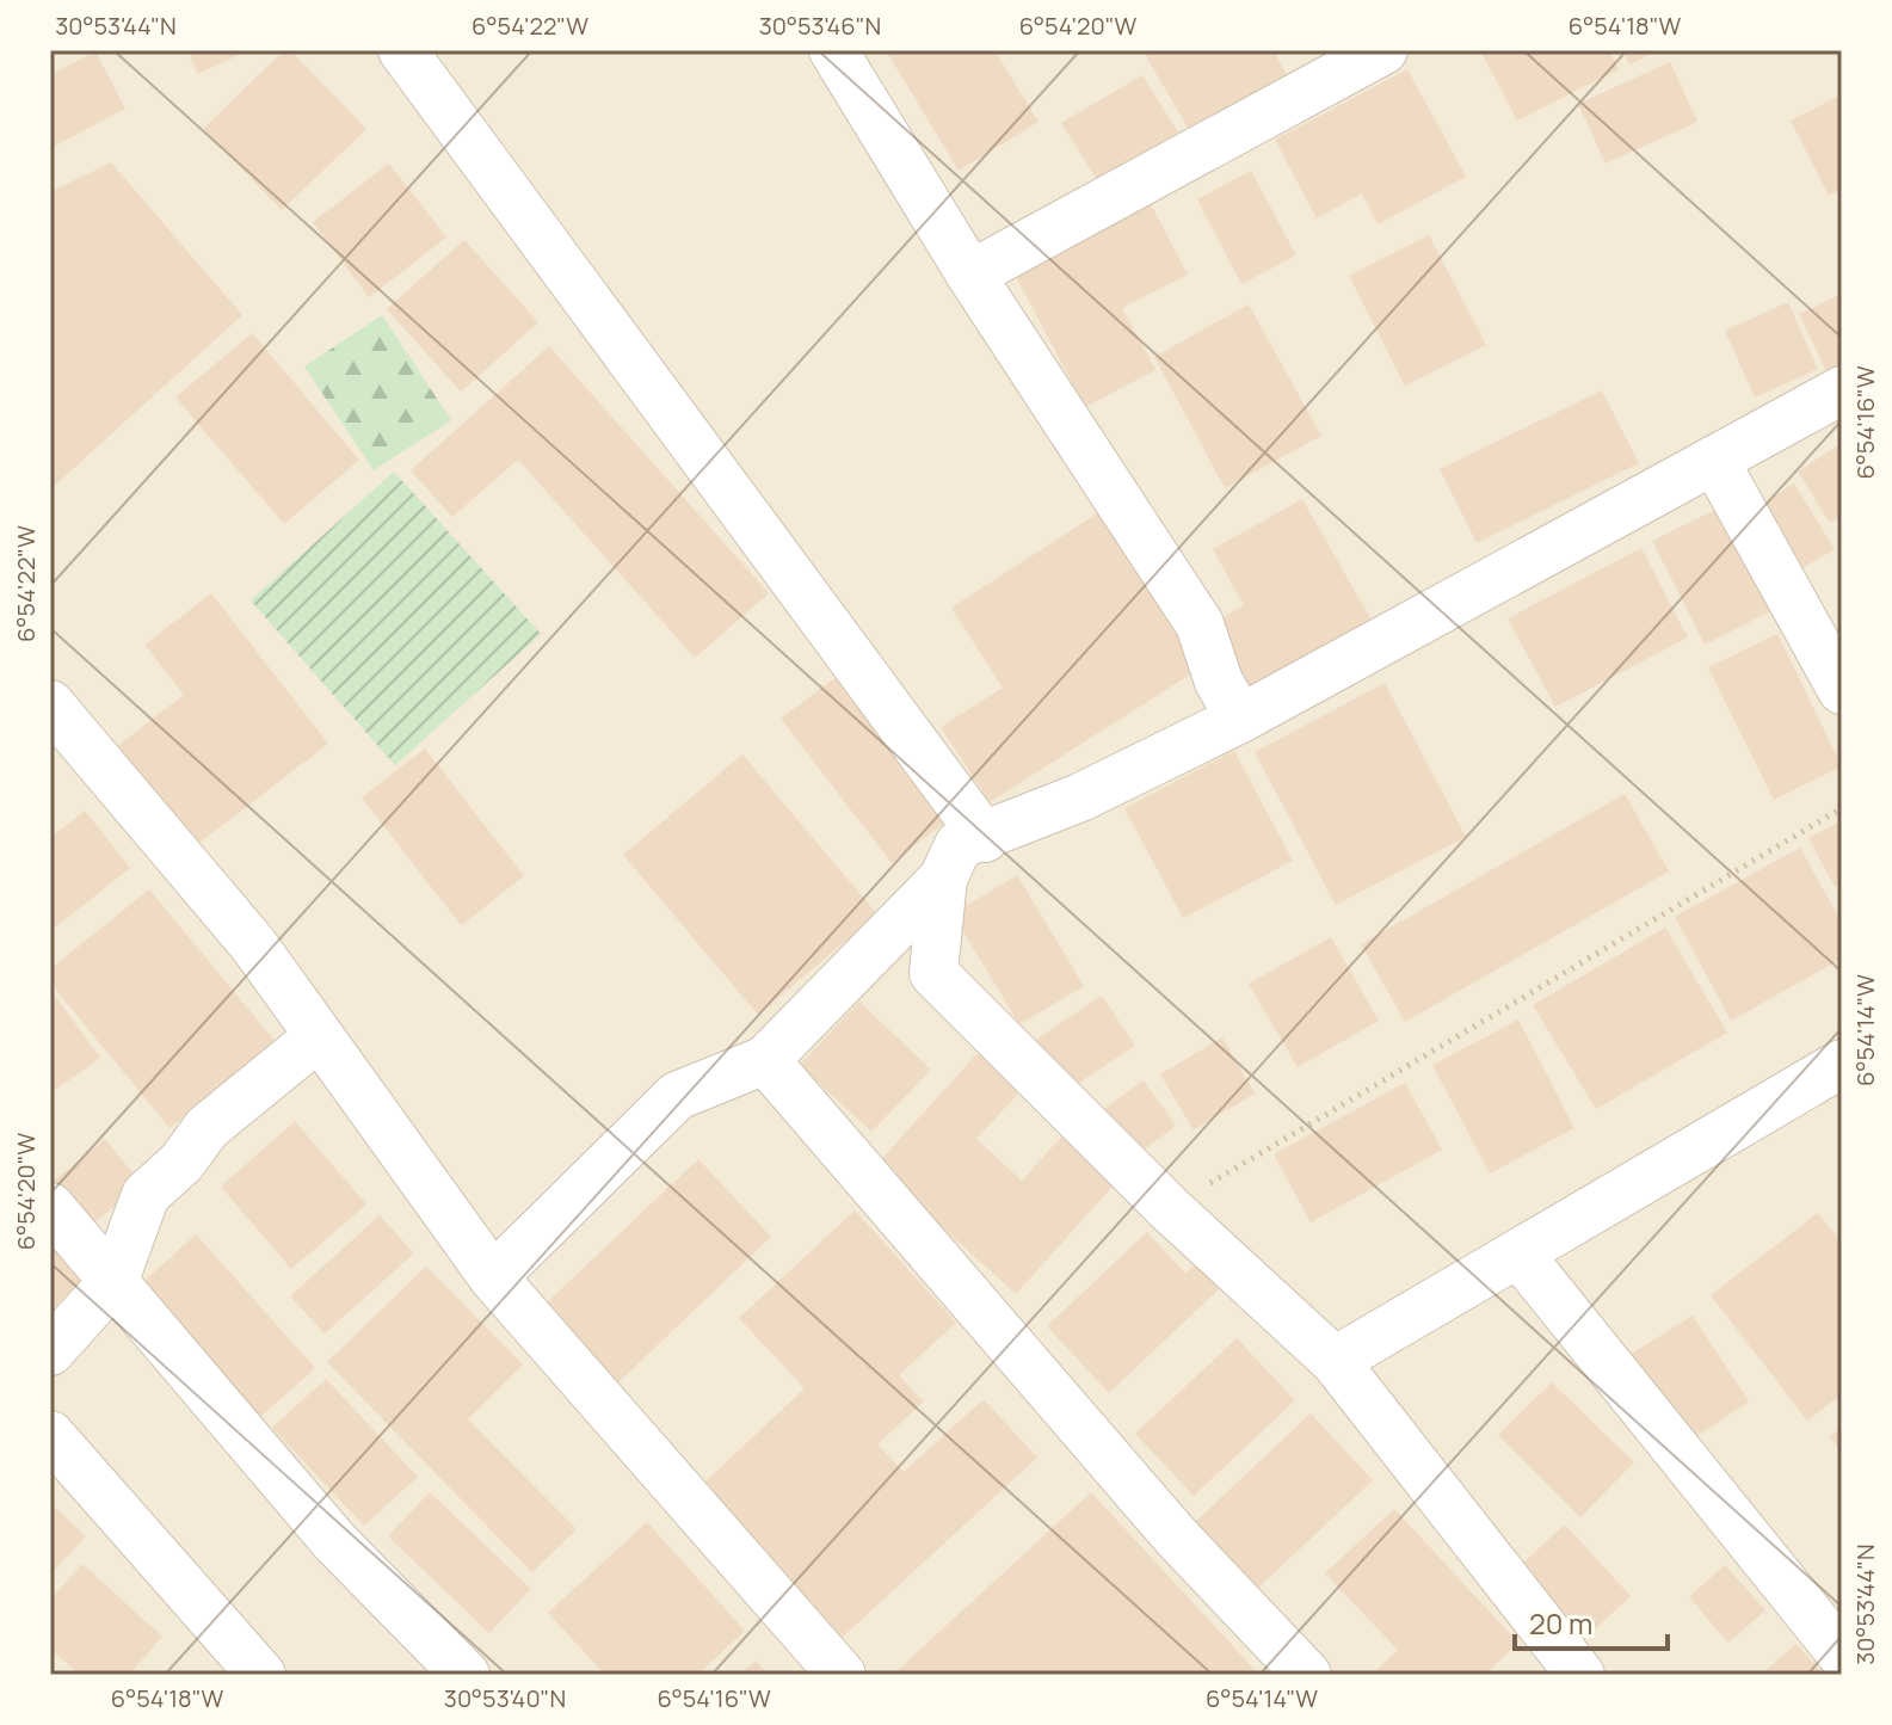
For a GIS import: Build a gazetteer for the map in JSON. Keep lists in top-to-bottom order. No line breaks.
{"scale_bar":"20 m","coordinates":["30°53'44\"N","6°54'22\"W","30°53'46\"N","6°54'20\"W","6°54'18\"W","6°54'16\"W","6°54'14\"W","30°53'40\"N"]}
